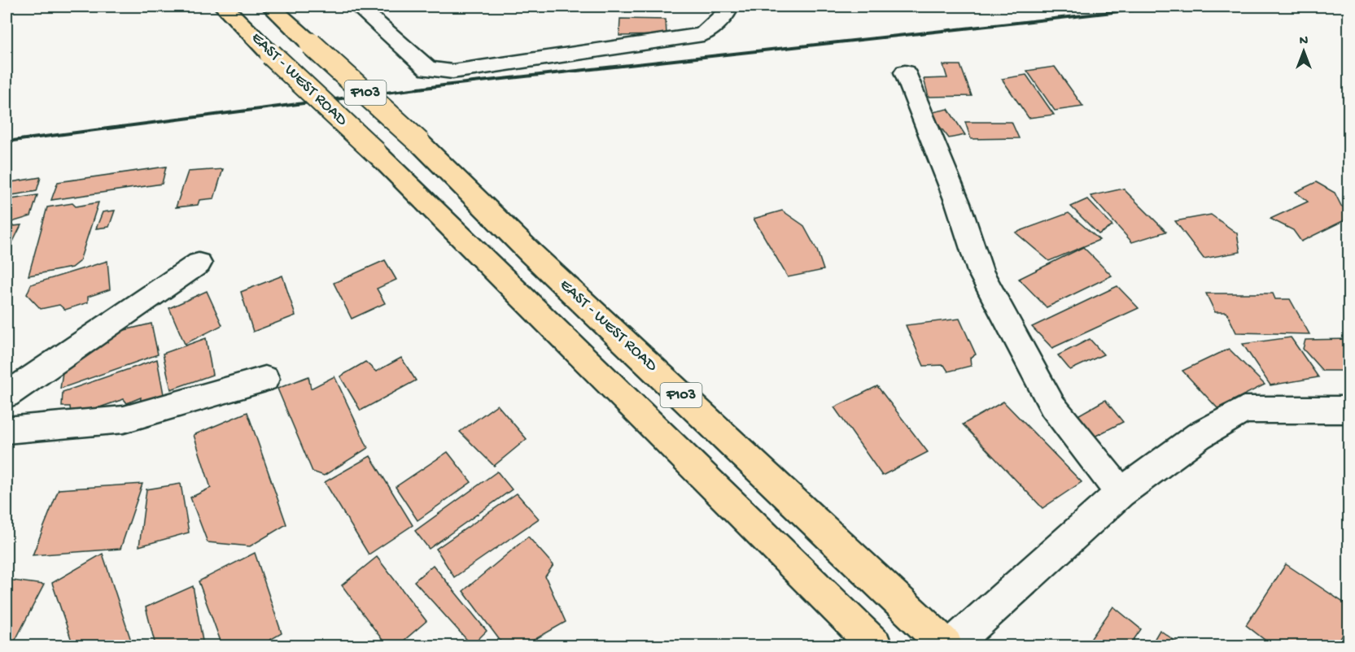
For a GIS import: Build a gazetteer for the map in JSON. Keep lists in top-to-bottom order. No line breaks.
{"streets":{"main road":["EAST - WEST ROAD","F103"]},"north":"top"}
